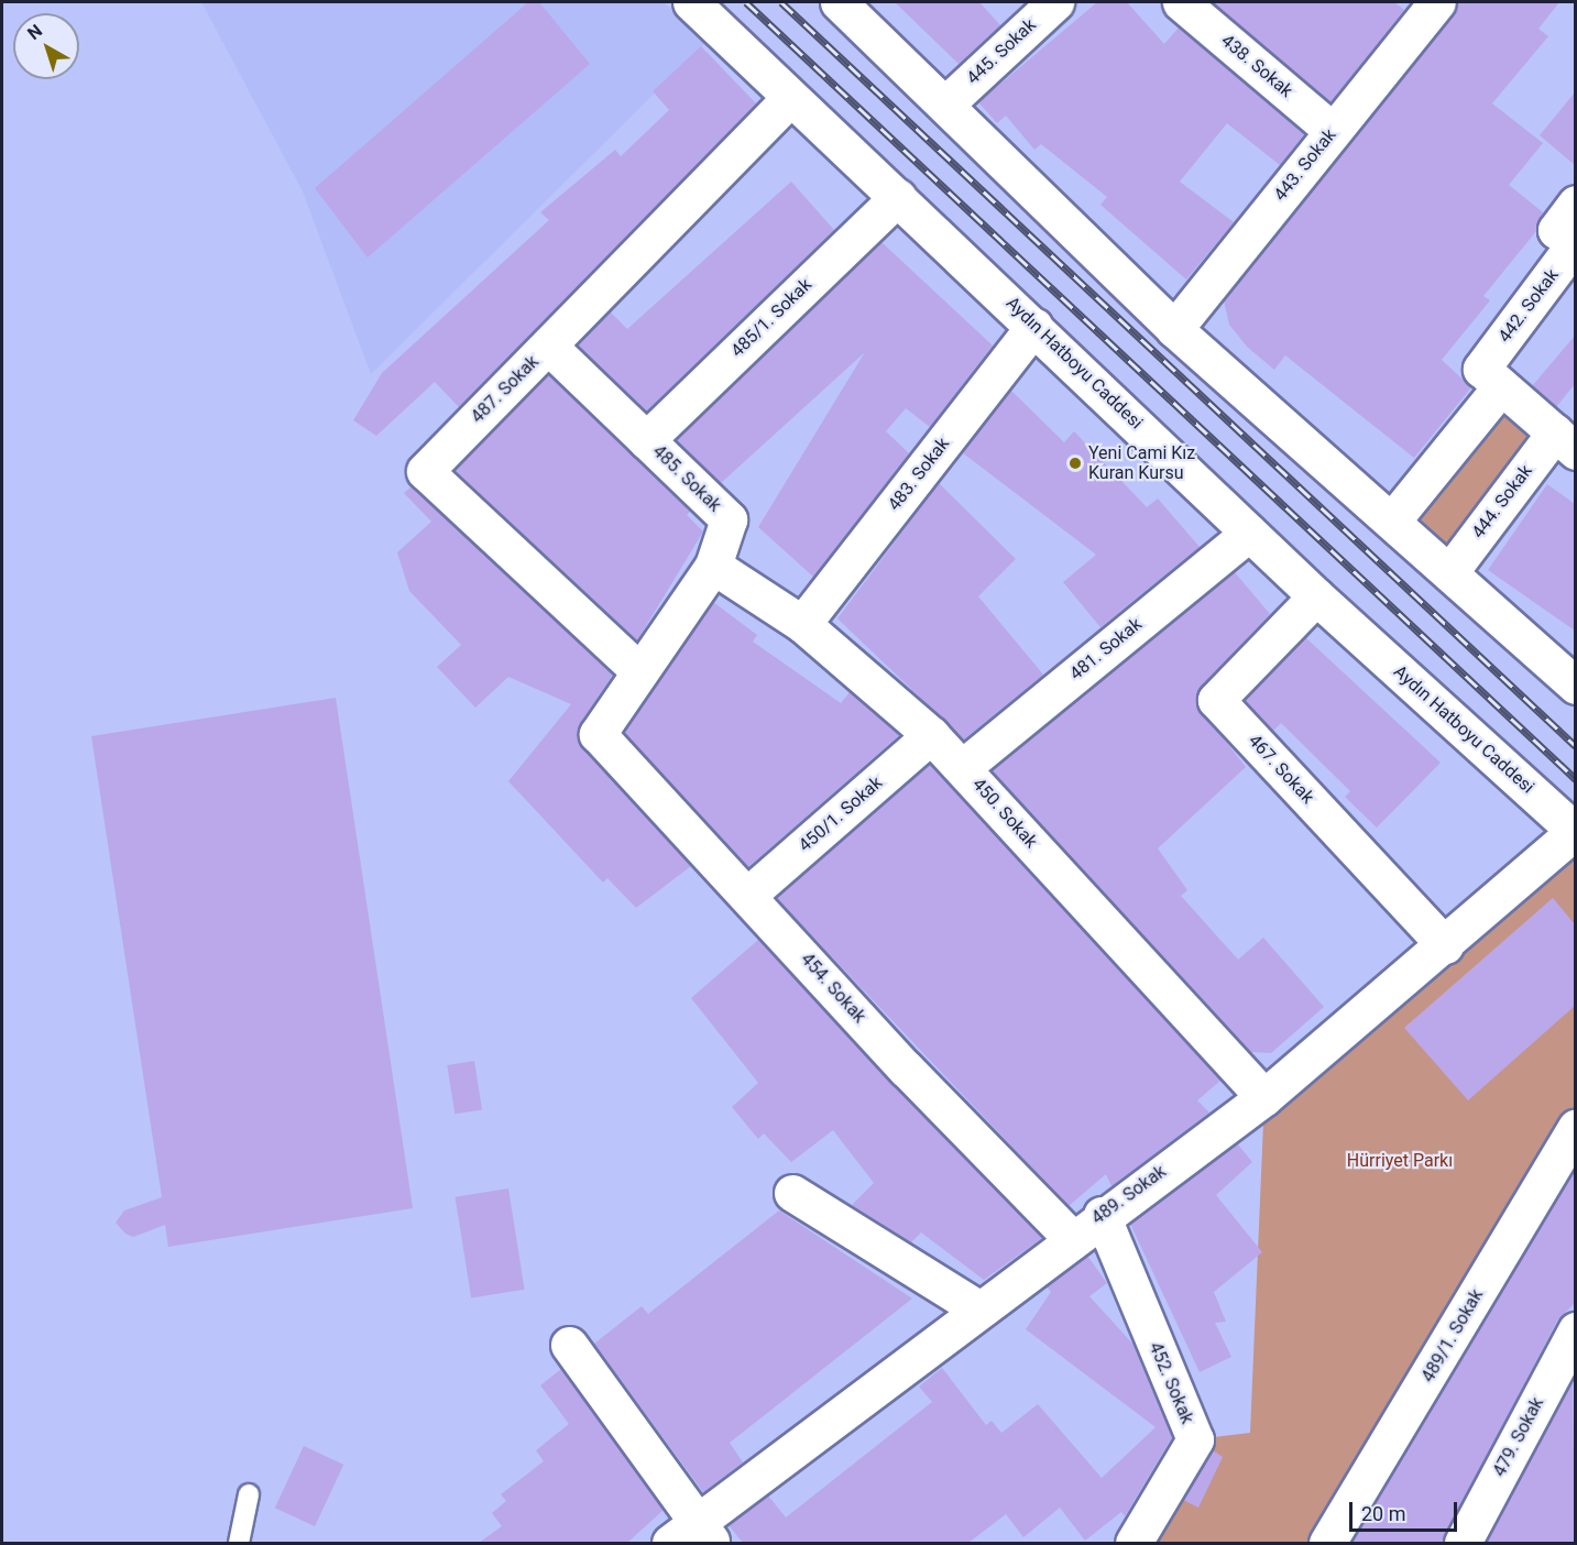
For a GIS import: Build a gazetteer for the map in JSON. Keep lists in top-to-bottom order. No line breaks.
{"streets":{"street":["445. Sokak","438. Sokak","443. Sokak","442. Sokak","485/1. Sokak","Aydın Hatboyu Caddesi","487. Sokak","483. Sokak","485. Sokak","444. Sokak","481. Sokak","467. Sokak","450. Sokak","450/1. Sokak","454. Sokak","489. Sokak","489/1. Sokak","452. Sokak","479. Sokak"]},"crossings":[["438. Sokak","443. Sokak"],["442. Sokak","444. Sokak"],["485/1. Sokak","Aydın Hatboyu Caddesi"],["485/1. Sokak","485. Sokak"],["Aydın Hatboyu Caddesi","487. Sokak"],["Aydın Hatboyu Caddesi","483. Sokak"],["Aydın Hatboyu Caddesi","481. Sokak"],["Aydın Hatboyu Caddesi","467. Sokak"],["Aydın Hatboyu Caddesi","489. Sokak"],["487. Sokak","485. Sokak"],["483. Sokak","450. Sokak"],["485. Sokak","450. Sokak"],["485. Sokak","454. Sokak"],["481. Sokak","450. Sokak"],["467. Sokak","489. Sokak"],["450. Sokak","450/1. Sokak"],["450. Sokak","489. Sokak"],["450/1. Sokak","454. Sokak"],["454. Sokak","489. Sokak"],["489. Sokak","452. Sokak"]],"parks":["Hürriyet Parkı"],"places":["Yeni Cami Kız Kuran Kursu"],"scale_bar":"20 m","north":"top left"}
